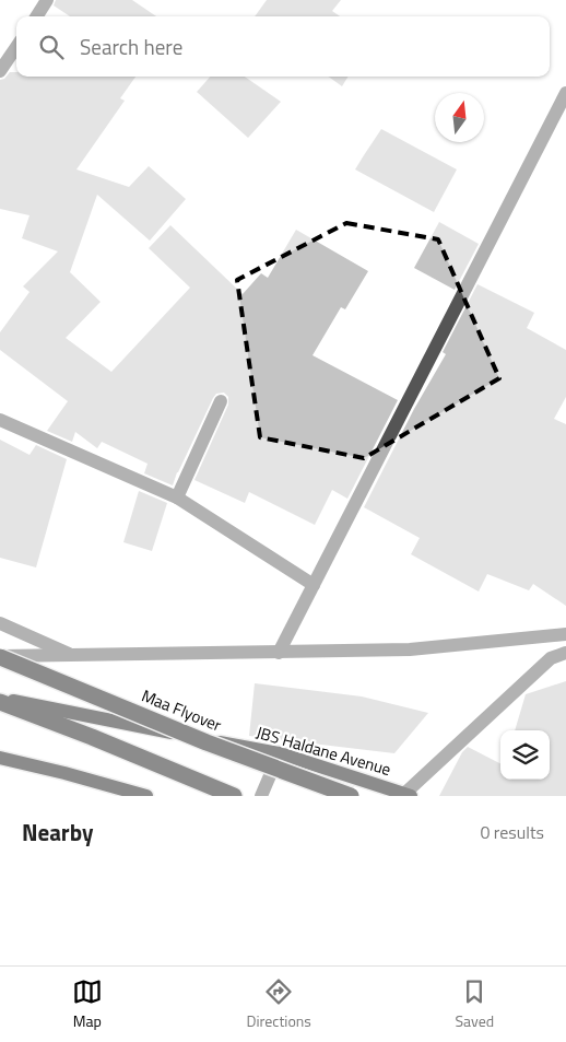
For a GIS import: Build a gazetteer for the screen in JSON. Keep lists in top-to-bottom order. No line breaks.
{"streets":{"highway":["Maa Flyover"],"main road":["JBS Haldane Avenue"]},"north":"top","page":{"search":"Search here","heading":["Nearby","0 results"],"nav":["Map","Directions","Saved"]}}
